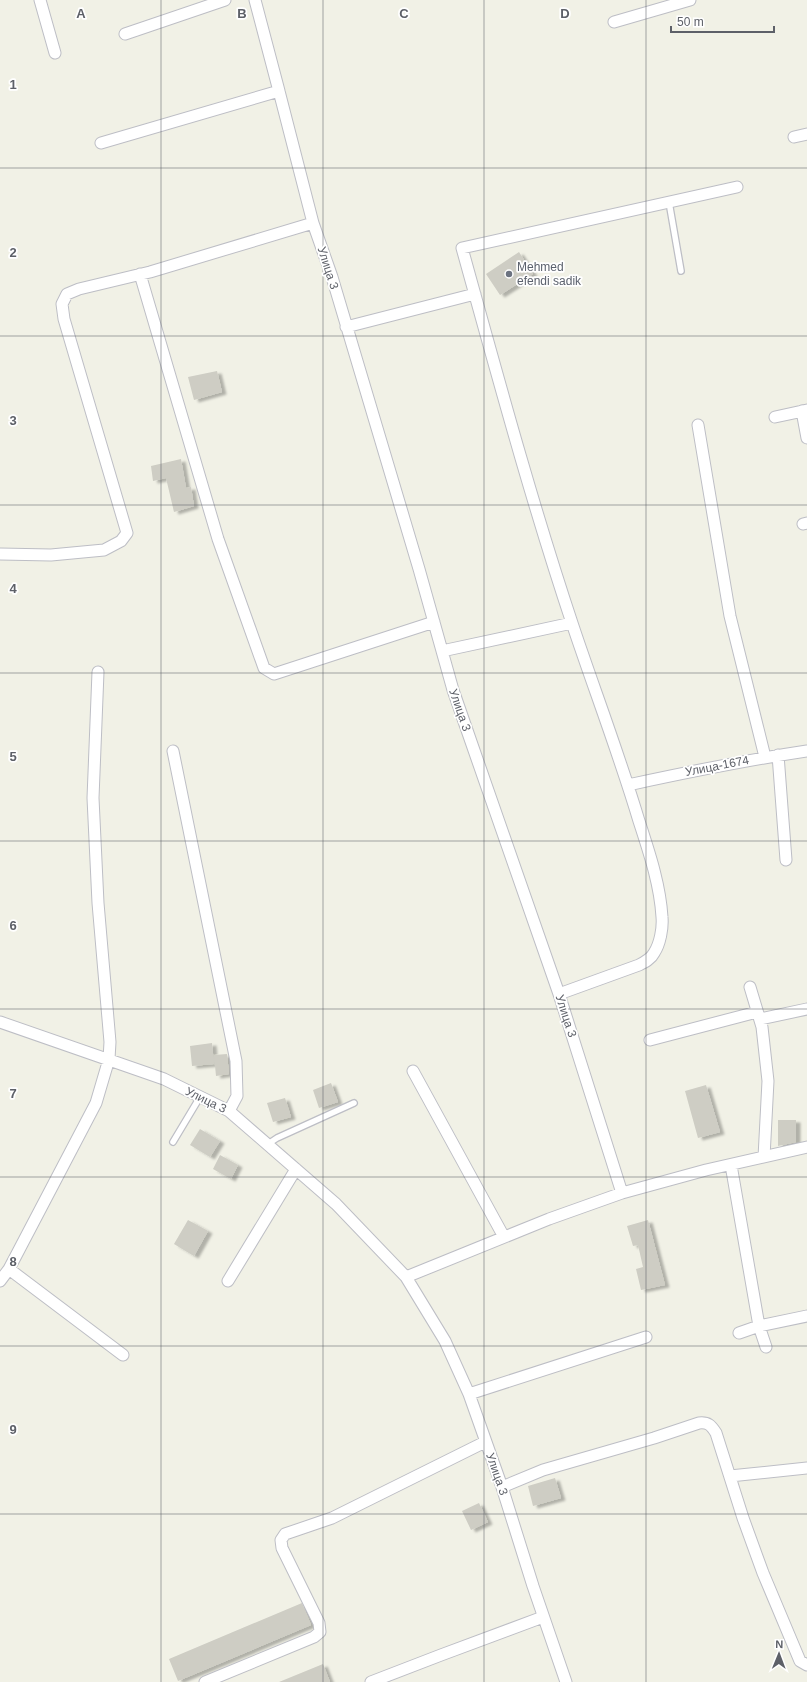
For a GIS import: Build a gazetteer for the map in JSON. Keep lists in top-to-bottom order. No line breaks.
{"streets":{"street":["Улица 3","Улица-1674"]},"places":["Mehmed efendi sadik"],"scale_bar":"50 m","north":"top","grid":{"columns":["A","B","C","D"],"rows":["1","2","3","4","5","6","7","8","9"]}}
